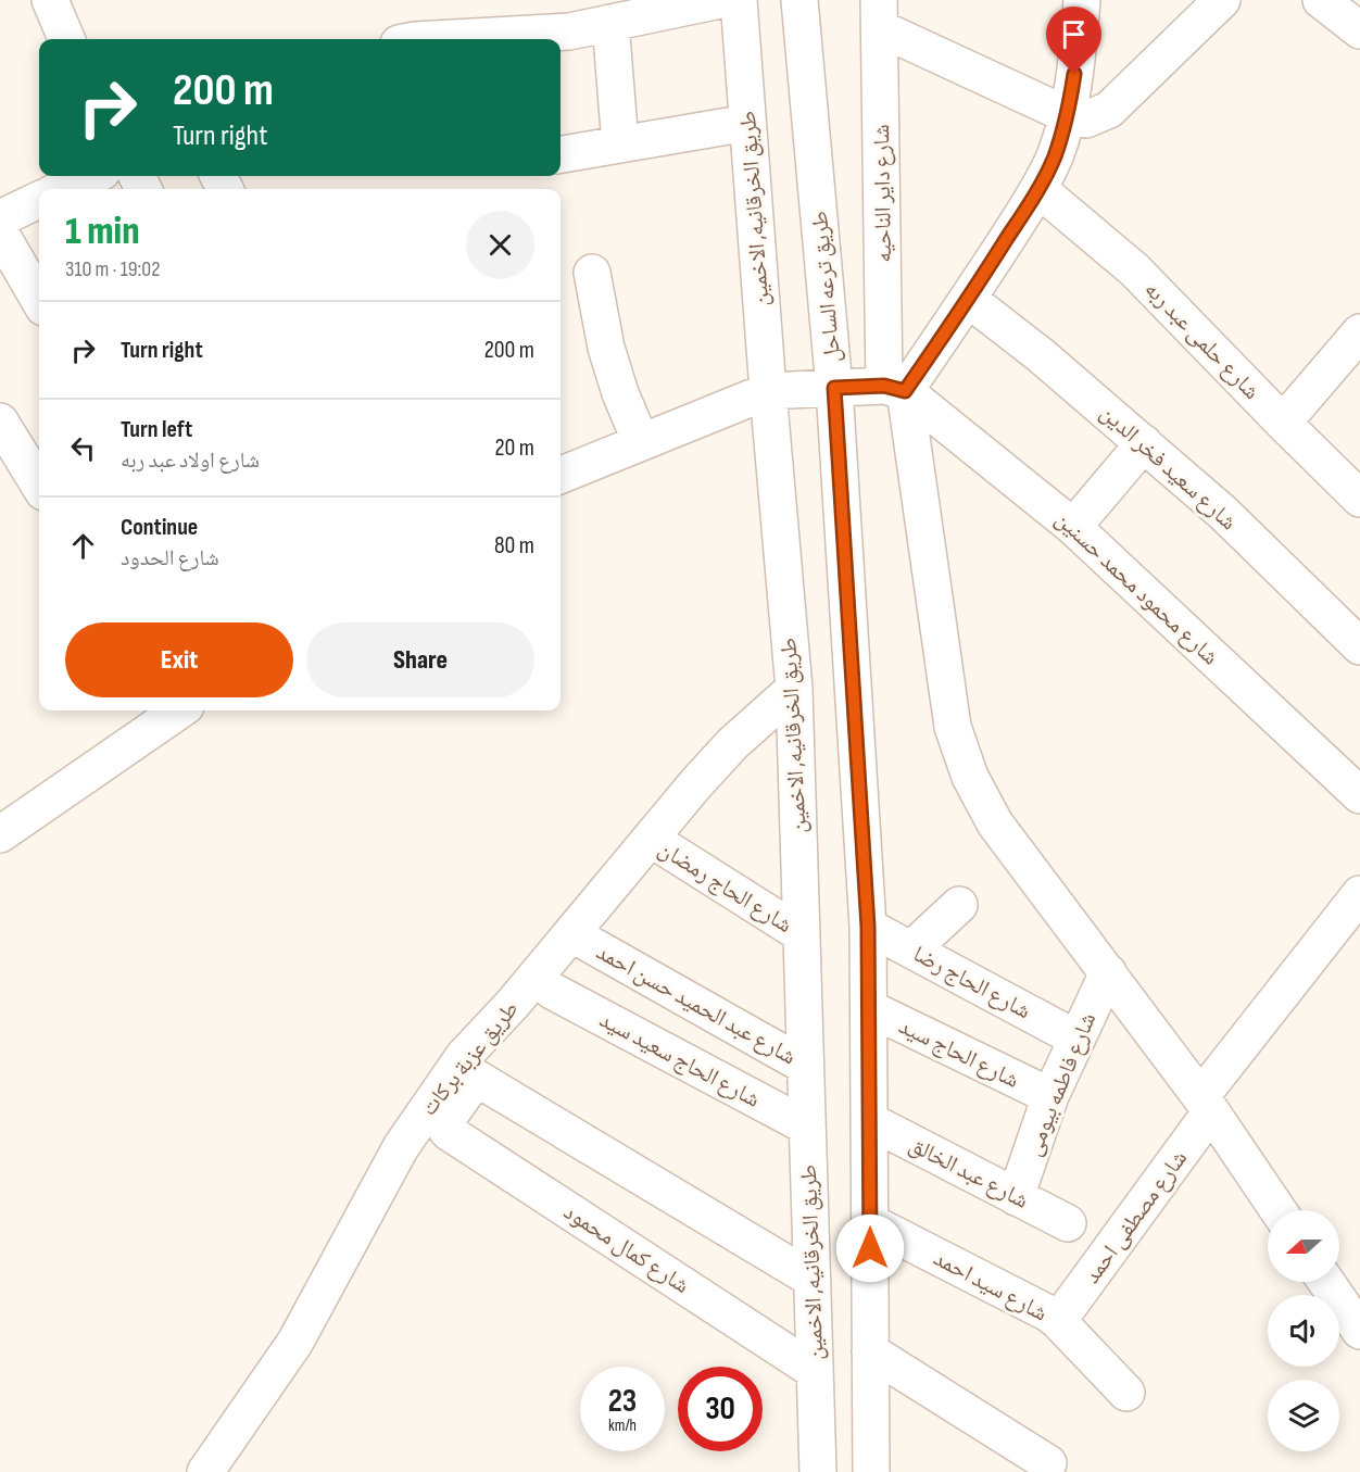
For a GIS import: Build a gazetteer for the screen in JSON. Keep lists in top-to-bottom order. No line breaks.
{"streets":{"street":["شارع داير الناحيه","طريق الخرقانيه, الاخمين","طريق ترعه الساحل","شارع حلمى عبد ربه","شارع سعيد فخر الدين","شارع محمود محمد حسنين","شارع الحاج رمضان","شارع الحاج رضا","شارع عبد الحميد حسن احمد","شارع الحاج سيد","طريق عزبة بركات","شارع الحاج سعيد سيد","شارع فاطمه بيومى","شارع عبد الخالق","شارع مصطفى احمد","شارع كمال محمود","شارع سيد احمد"]},"crossings":[["شارع داير الناحيه","شارع محمود محمد حسنين"],["شارع داير الناحيه","شارع فاطمه بيومى"],["شارع داير الناحيه","شارع مصطفى احمد"],["طريق الخرقانيه, الاخمين","شارع الحاج رمضان"],["طريق الخرقانيه, الاخمين","شارع عبد الحميد حسن احمد"],["طريق الخرقانيه, الاخمين","طريق عزبة بركات"],["طريق الخرقانيه, الاخمين","شارع الحاج سعيد سيد"],["طريق الخرقانيه, الاخمين","شارع كمال محمود"],["طريق ترعه الساحل","شارع الحاج رضا"],["طريق ترعه الساحل","شارع الحاج سيد"],["طريق ترعه الساحل","شارع عبد الخالق"],["طريق ترعه الساحل","شارع سيد احمد"],["شارع الحاج رمضان","طريق عزبة بركات"],["شارع الحاج رضا","شارع فاطمه بيومى"],["شارع الحاج سيد","شارع فاطمه بيومى"],["شارع فاطمه بيومى","شارع عبد الخالق"],["شارع مصطفى احمد","شارع سيد احمد"]],"north":"left","page":{"turn":["200 m","Turn right"],"heading":["1 min","310 m · 19:02"],"list":[{"name":"Turn right","value":"200 m"},{"name":"Turn left","note":"شارع اولاد عبد ربه","value":"20 m"},{"name":"Continue","note":"شارع الحدود","value":"80 m"}],"buttons":["Exit","Share"],"speed":"23 km/h","limit":"30"}}
